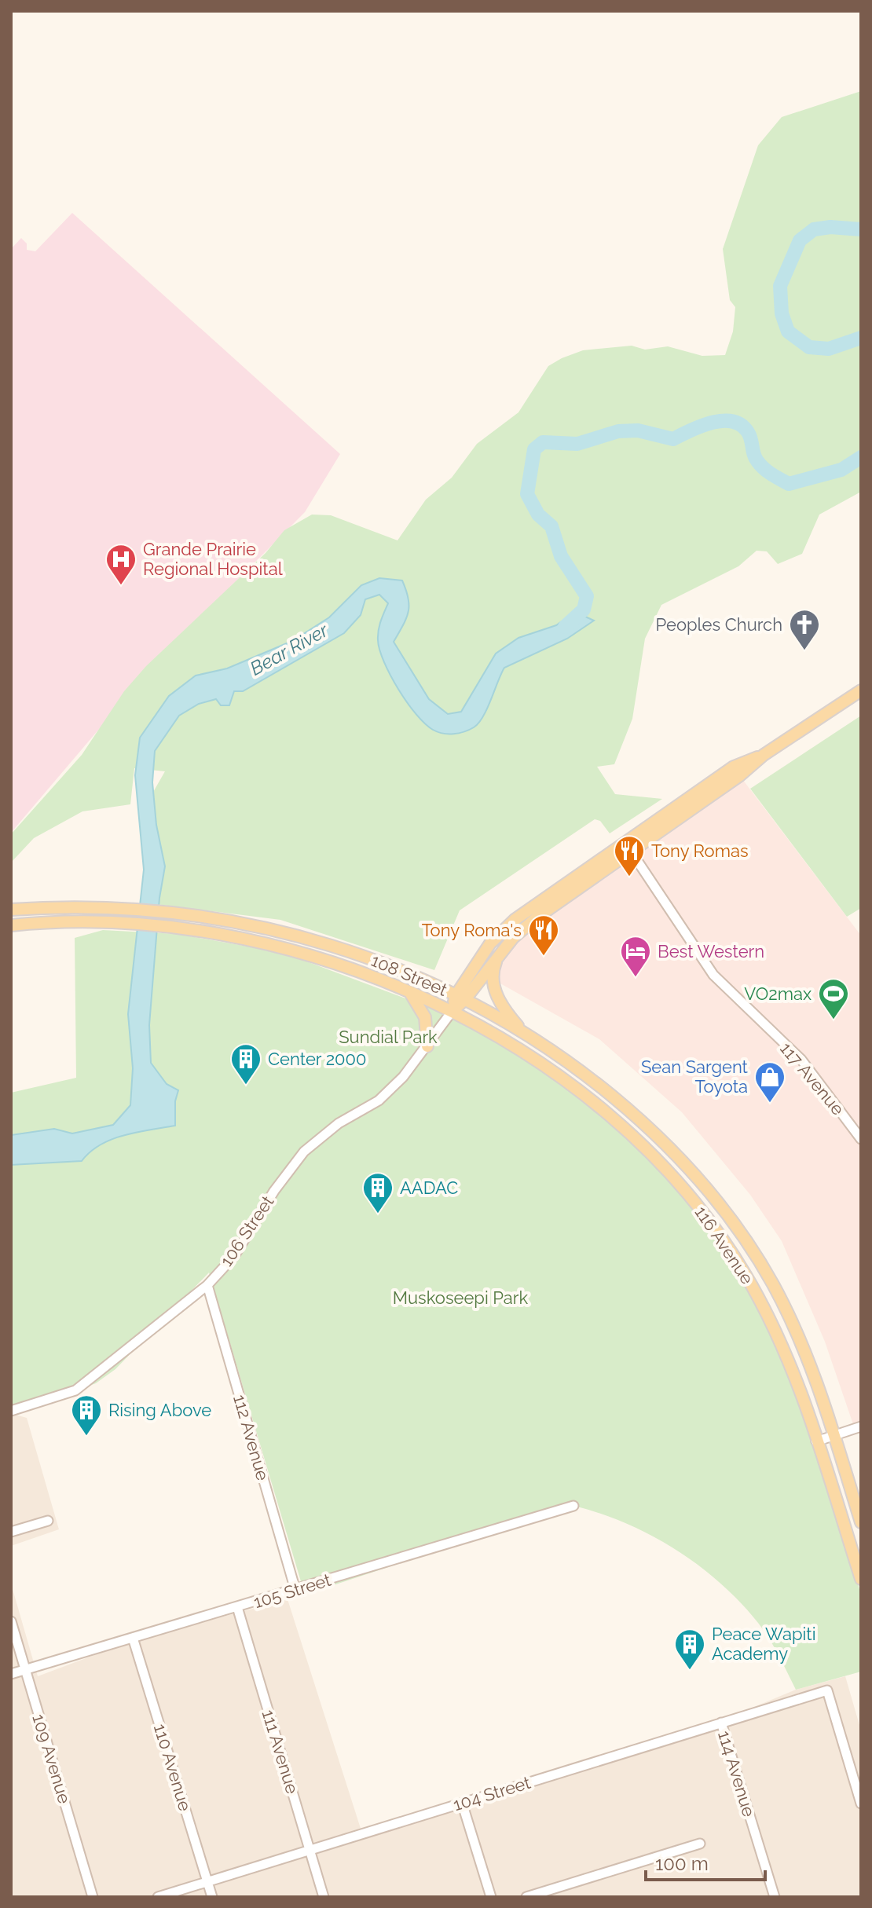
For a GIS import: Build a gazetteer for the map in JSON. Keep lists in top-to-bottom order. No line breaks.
{"streets":{"main road":["108 Street","116 Avenue"],"street":["117 Avenue","106 Street","112 Avenue","105 Street","111 Avenue","109 Avenue","110 Avenue","114 Avenue","104 Street"]},"crossings":[["108 Street","117 Avenue"],["108 Street","106 Street"],["108 Street","116 Avenue"],["106 Street","116 Avenue"],["106 Street","112 Avenue"],["112 Avenue","105 Street"],["105 Street","111 Avenue"],["105 Street","109 Avenue"],["105 Street","110 Avenue"],["111 Avenue","104 Street"],["110 Avenue","104 Street"],["114 Avenue","104 Street"]],"water":["Bear River"],"parks":["Sundial Park","Muskoseepi Park"],"places":{"hospital":["Grande Prairie Regional Hospital"],"church":["Peoples Church"],"restaurant":["Tony Romas","Tony Roma's"],"hotel":["Best Western"],"sports":["VO2max"],"building":["Center 2000","AADAC","Rising Above","Peace Wapiti Academy"],"shop":["Sean Sargent Toyota"]},"scale_bar":"100 m"}
